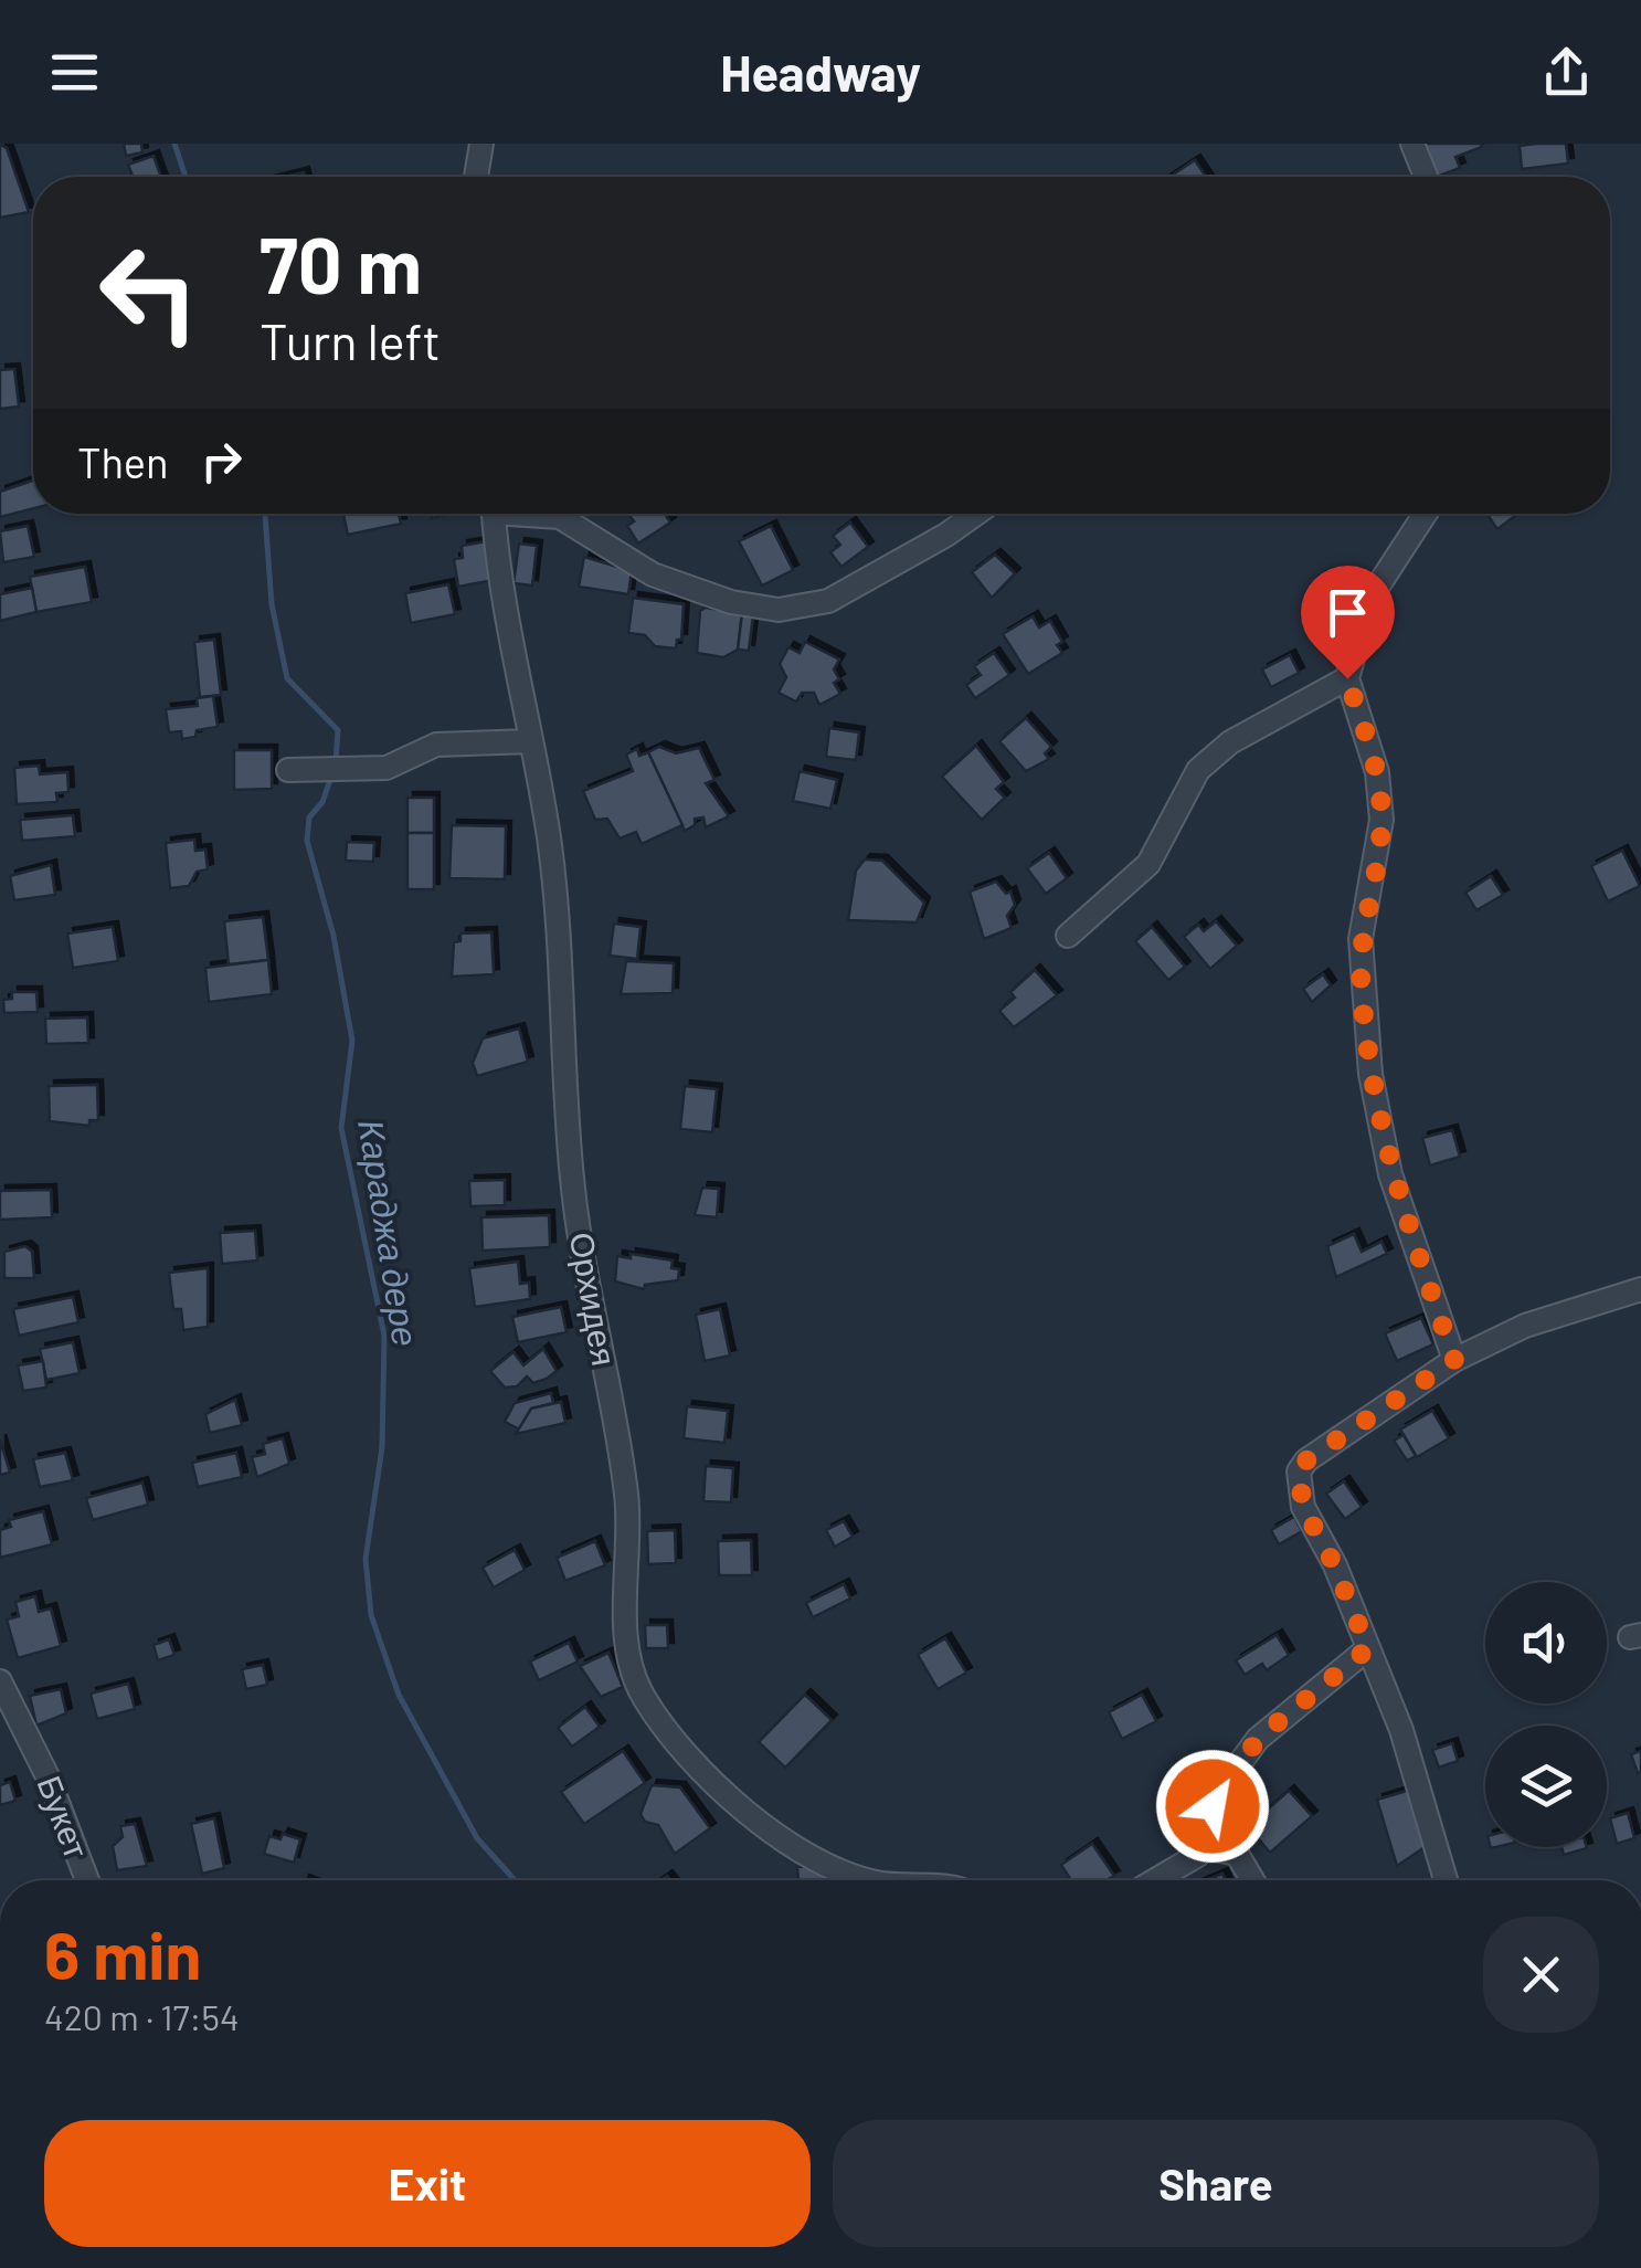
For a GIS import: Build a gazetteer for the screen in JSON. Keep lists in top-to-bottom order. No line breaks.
{"streets":{"street":["Орхидея","Букет"]},"water":["Караджа дере"],"page":{"header":"Headway","turn":["70 m","Turn left"],"then":"Then","heading":["6 min","420 m · 17:54"],"buttons":["Exit","Share"]}}
